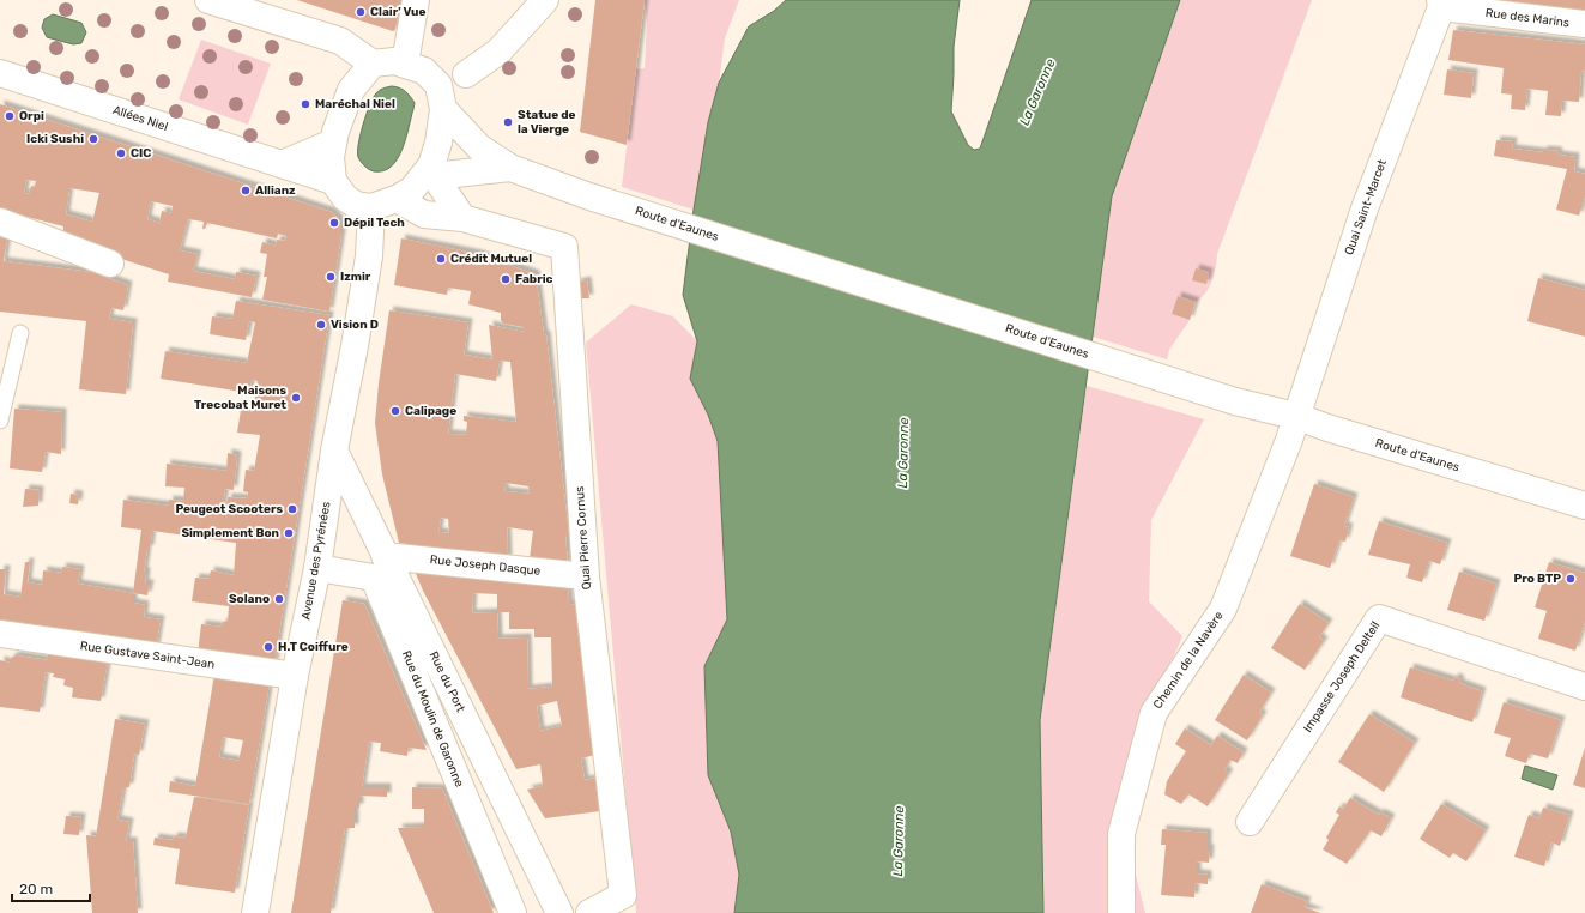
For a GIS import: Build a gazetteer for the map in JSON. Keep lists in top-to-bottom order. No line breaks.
{"streets":{"street":["Rue des Marins","Allées Niel","Quai Saint-Marcet","Route d'Eaunes","Quai Pierre Cornus","Avenue des Pyrénées","Rue Joseph Dasque","Rue Gustave Saint-Jean","Chemin de la Navère","Impasse Joseph Delteil","Rue du Port","Rue du Moulin de Garonne"]},"crossings":[["Rue des Marins","Quai Saint-Marcet"],["Allées Niel","Route d'Eaunes"],["Allées Niel","Quai Pierre Cornus"],["Allées Niel","Avenue des Pyrénées"],["Quai Saint-Marcet","Route d'Eaunes"],["Quai Saint-Marcet","Chemin de la Navère"],["Route d'Eaunes","Quai Pierre Cornus"],["Route d'Eaunes","Avenue des Pyrénées"],["Route d'Eaunes","Chemin de la Navère"],["Quai Pierre Cornus","Avenue des Pyrénées"],["Quai Pierre Cornus","Rue Joseph Dasque"],["Avenue des Pyrénées","Rue Gustave Saint-Jean"],["Avenue des Pyrénées","Rue du Port"],["Avenue des Pyrénées","Rue du Moulin de Garonne"],["Rue Joseph Dasque","Rue du Port"]],"water":["La Garonne"],"places":["Clair' Vue","Maréchal Niel","Orpi","Statue de la Vierge","Icki Sushi","CIC","Allianz","Dépil Tech","Crédit Mutuel","Izmir","Fabric","Vision D","Maisons Trecobat Muret","Calipage","Peugeot Scooters","Simplement Bon","Pro BTP","Solano","H.T Coiffure"],"scale_bar":"20 m"}
